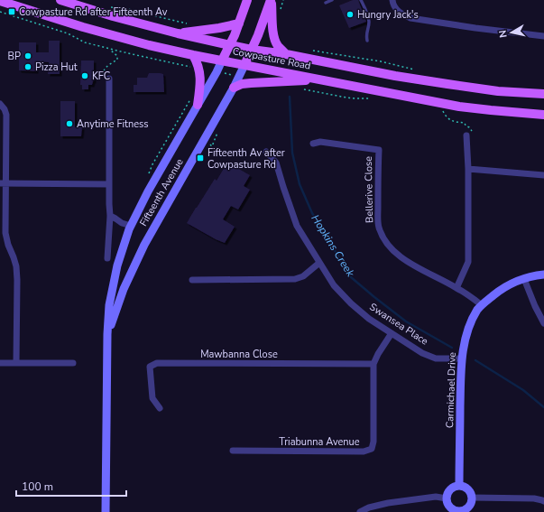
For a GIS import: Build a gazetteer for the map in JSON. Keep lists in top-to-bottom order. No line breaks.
{"streets":{"main road":["Cowpasture Road","Fifteenth Avenue","Carmichael Drive"],"street":["Bellerive Close","Swansea Place","Mawbanna Close","Triabunna Avenue"]},"crossings":[["Cowpasture Road","Fifteenth Avenue"],["Bellerive Close","Carmichael Drive"],["Swansea Place","Carmichael Drive"],["Swansea Place","Triabunna Avenue"],["Mawbanna Close","Triabunna Avenue"]],"water":["Hopkins Creek"],"places":{"transit":["Cowpasture Rd after Fifteenth Av","Fifteenth Av after Cowpasture Rd"],"other":["Hungry Jack's","BP","Pizza Hut","KFC","Anytime Fitness"]},"scale_bar":"100 m","north":"left"}
